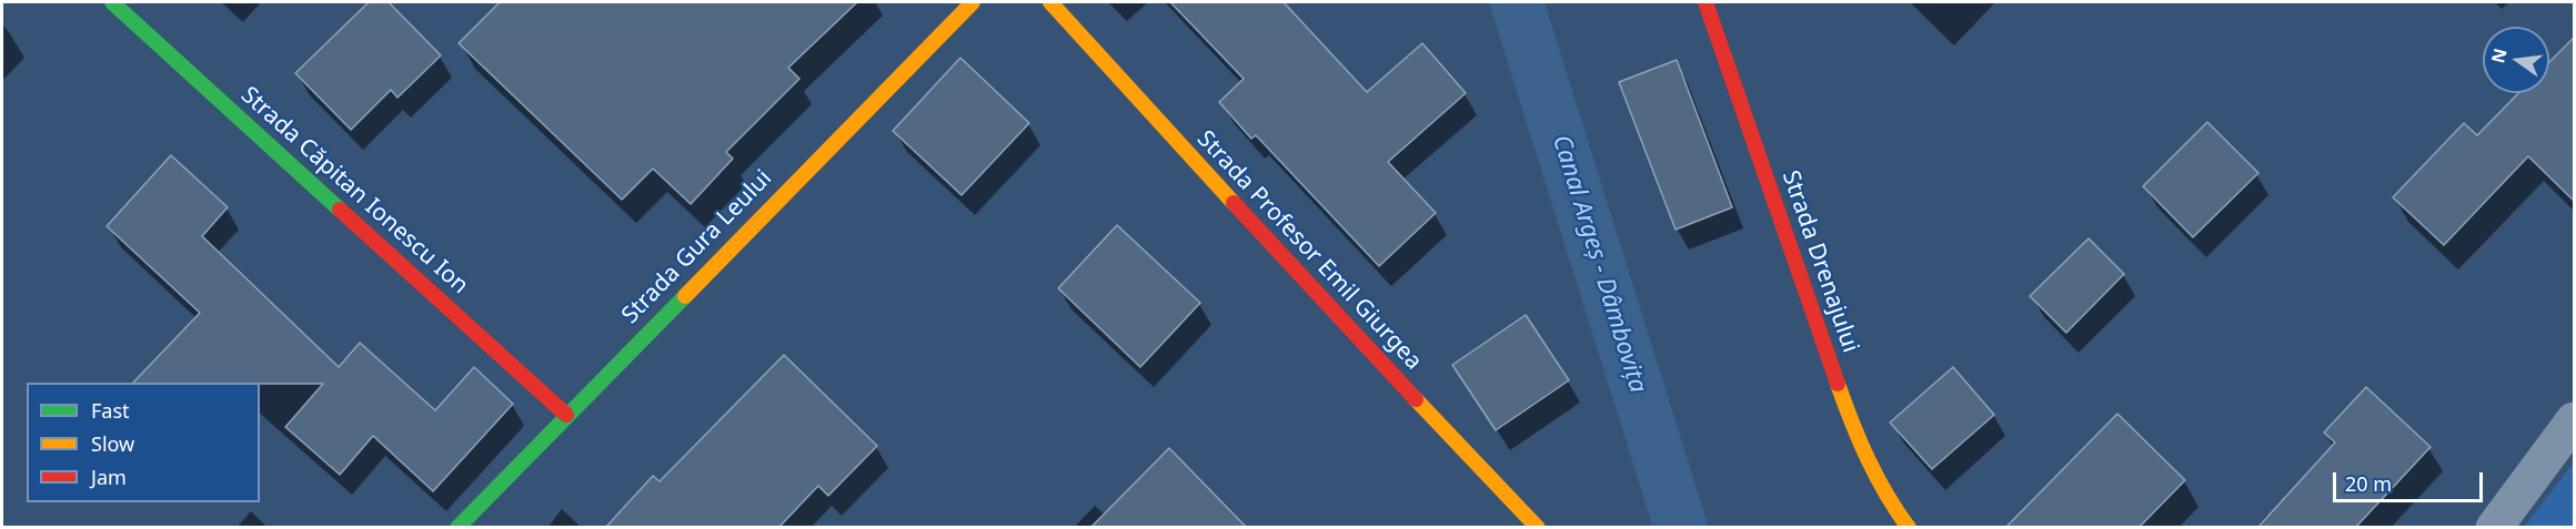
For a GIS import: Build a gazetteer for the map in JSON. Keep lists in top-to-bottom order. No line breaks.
{"streets":{"street":["Strada Căpitan Ionescu Ion","Strada Gura Leului","Strada Profesor Emil Giurgea","Strada Drenajului"]},"crossings":[["Strada Căpitan Ionescu Ion","Strada Gura Leului"]],"water":["Canal Argeș - Dâmbovița"],"legend":["Fast","Slow","Jam"],"scale_bar":"20 m","north":"left"}
